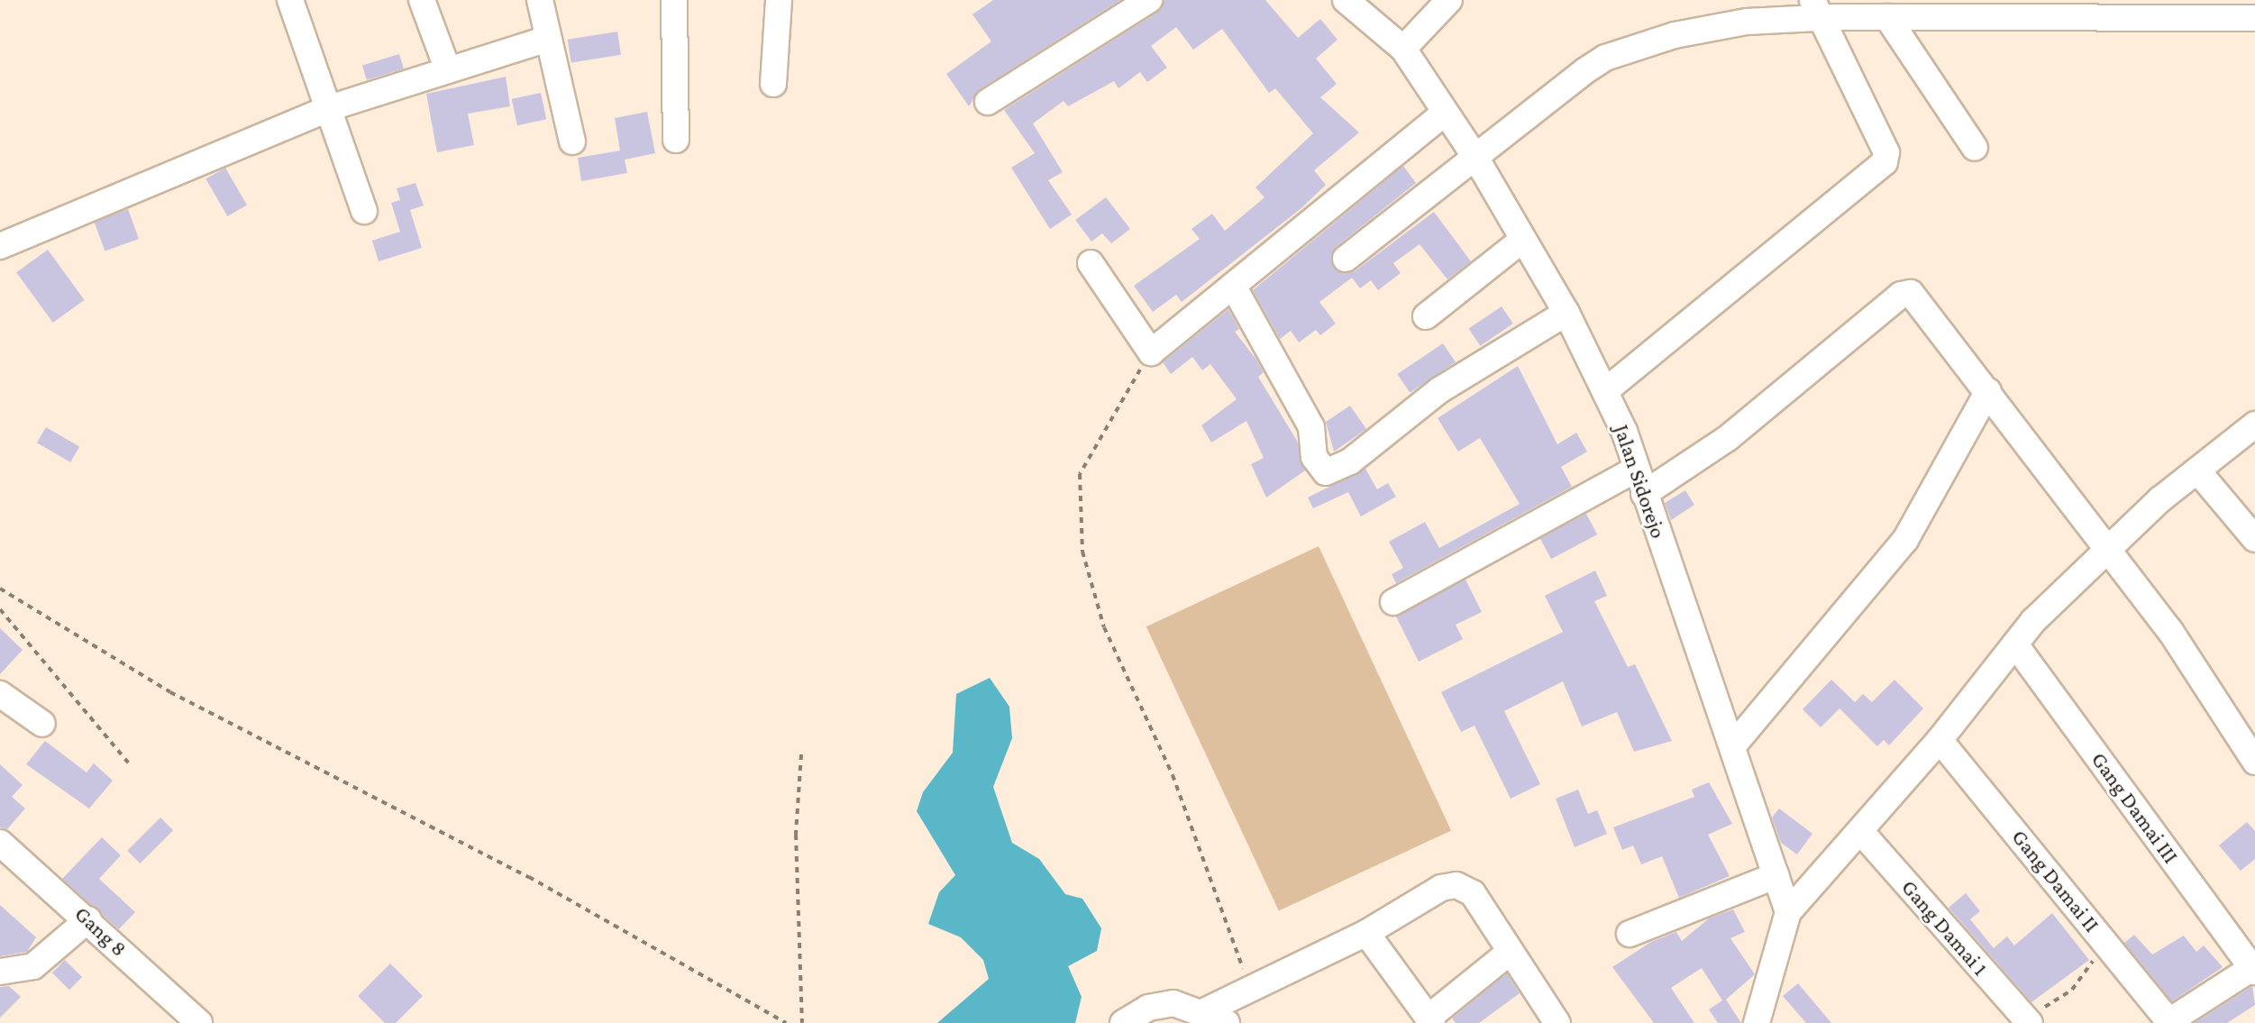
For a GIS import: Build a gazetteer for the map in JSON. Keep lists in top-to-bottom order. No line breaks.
{"streets":{"street":["Jalan Sidorejo","Gang Damai III","Gang Damai II","Gang Damai 1","Gang 8"]}}
